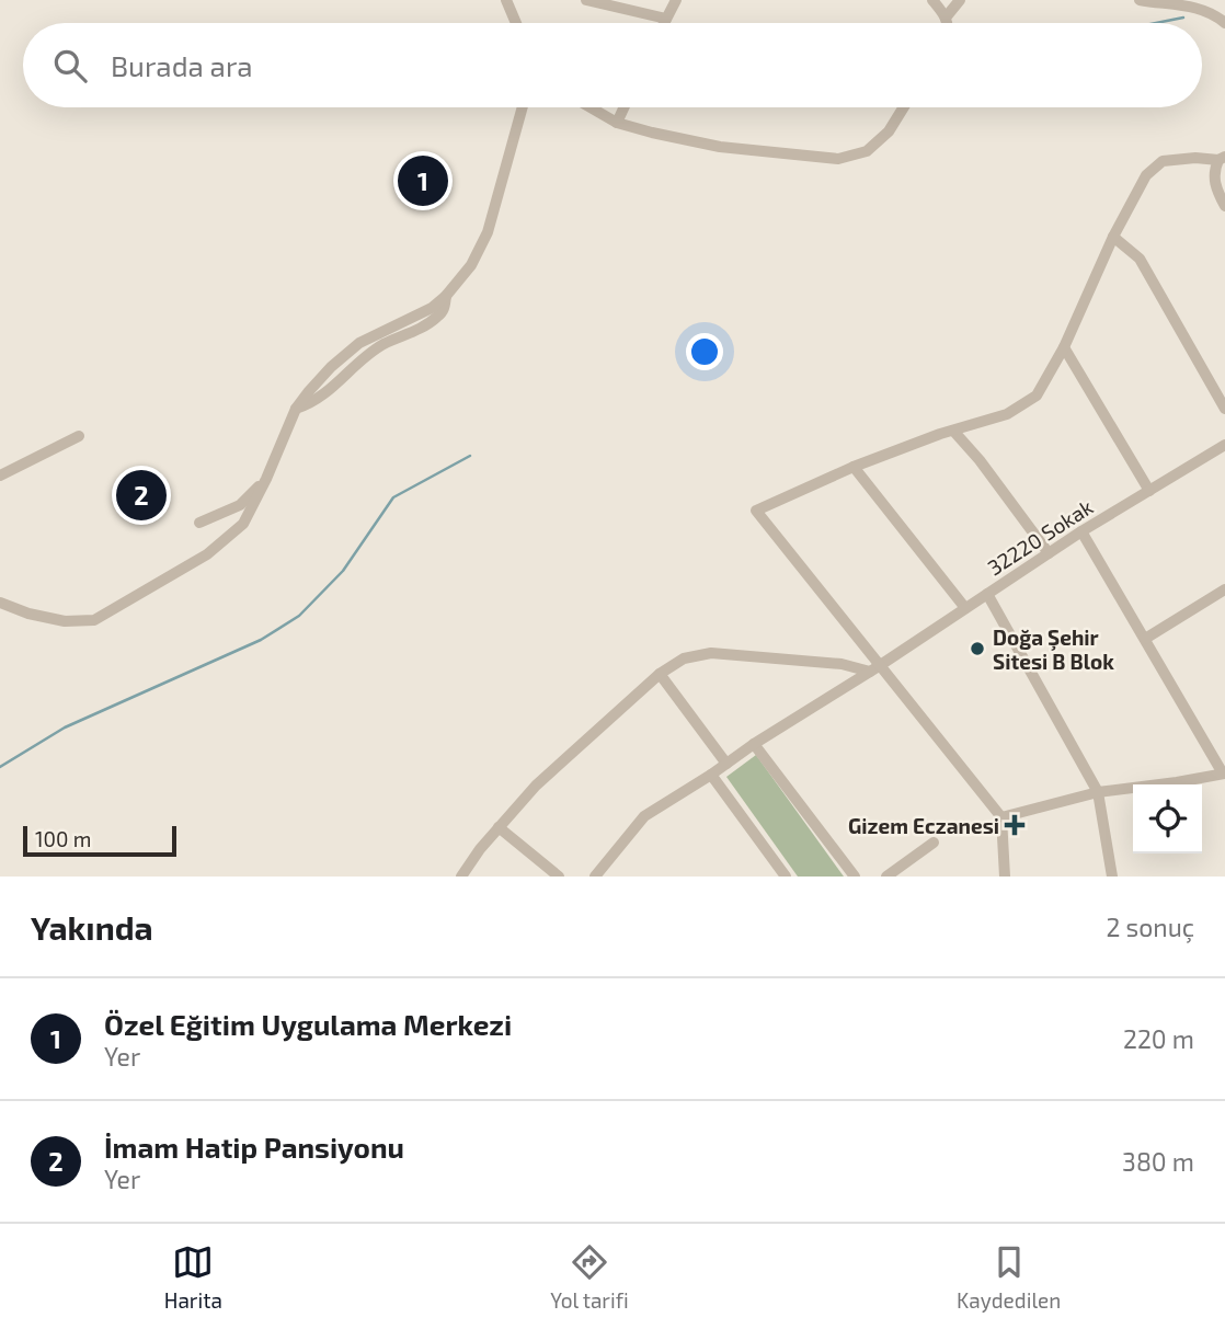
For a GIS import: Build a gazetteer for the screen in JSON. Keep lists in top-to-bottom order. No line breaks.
{"streets":{"street":["32220 Sokak"]},"places":{"other":["Doğa Şehir Sitesi B Blok"],"health":["Gizem Eczanesi"]},"scale_bar":"100 m","page":{"search":"Burada ara","pins":["1","2"],"scale":"100 m","heading":["Yakında","2 sonuç"],"list":[{"mark":"1","name":"Özel Eğitim Uygulama Merkezi","note":"Yer","value":"220 m"},{"mark":"2","name":"İmam Hatip Pansiyonu","note":"Yer","value":"380 m"}],"nav":["Harita","Yol tarifi","Kaydedilen"]}}
